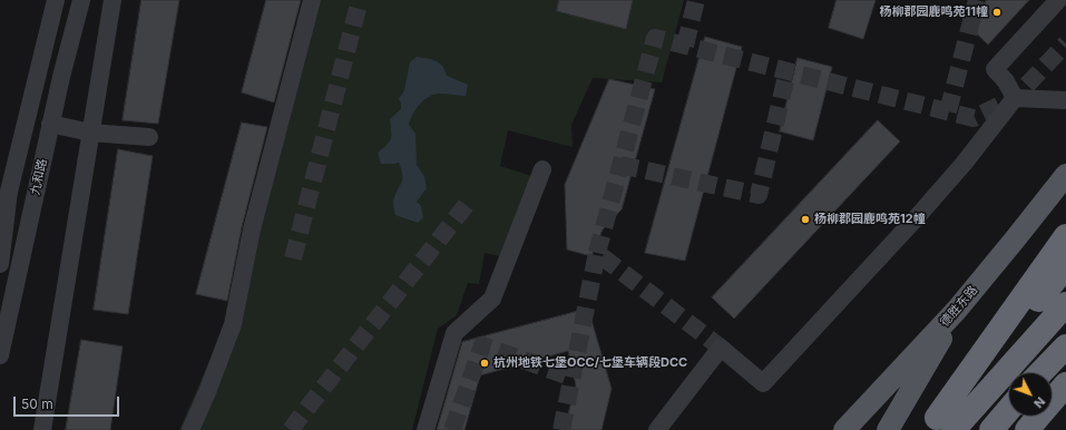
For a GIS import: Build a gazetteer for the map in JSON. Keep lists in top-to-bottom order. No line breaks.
{"streets":{"main road":["德胜东路"],"street":["九和路"]},"places":["杨柳郡园鹿鸣苑11幢","杨柳郡园鹿鸣苑12幢","杭州地铁七堡OCC/七堡车辆段DCC"],"scale_bar":"50 m","north":"bottom right"}
